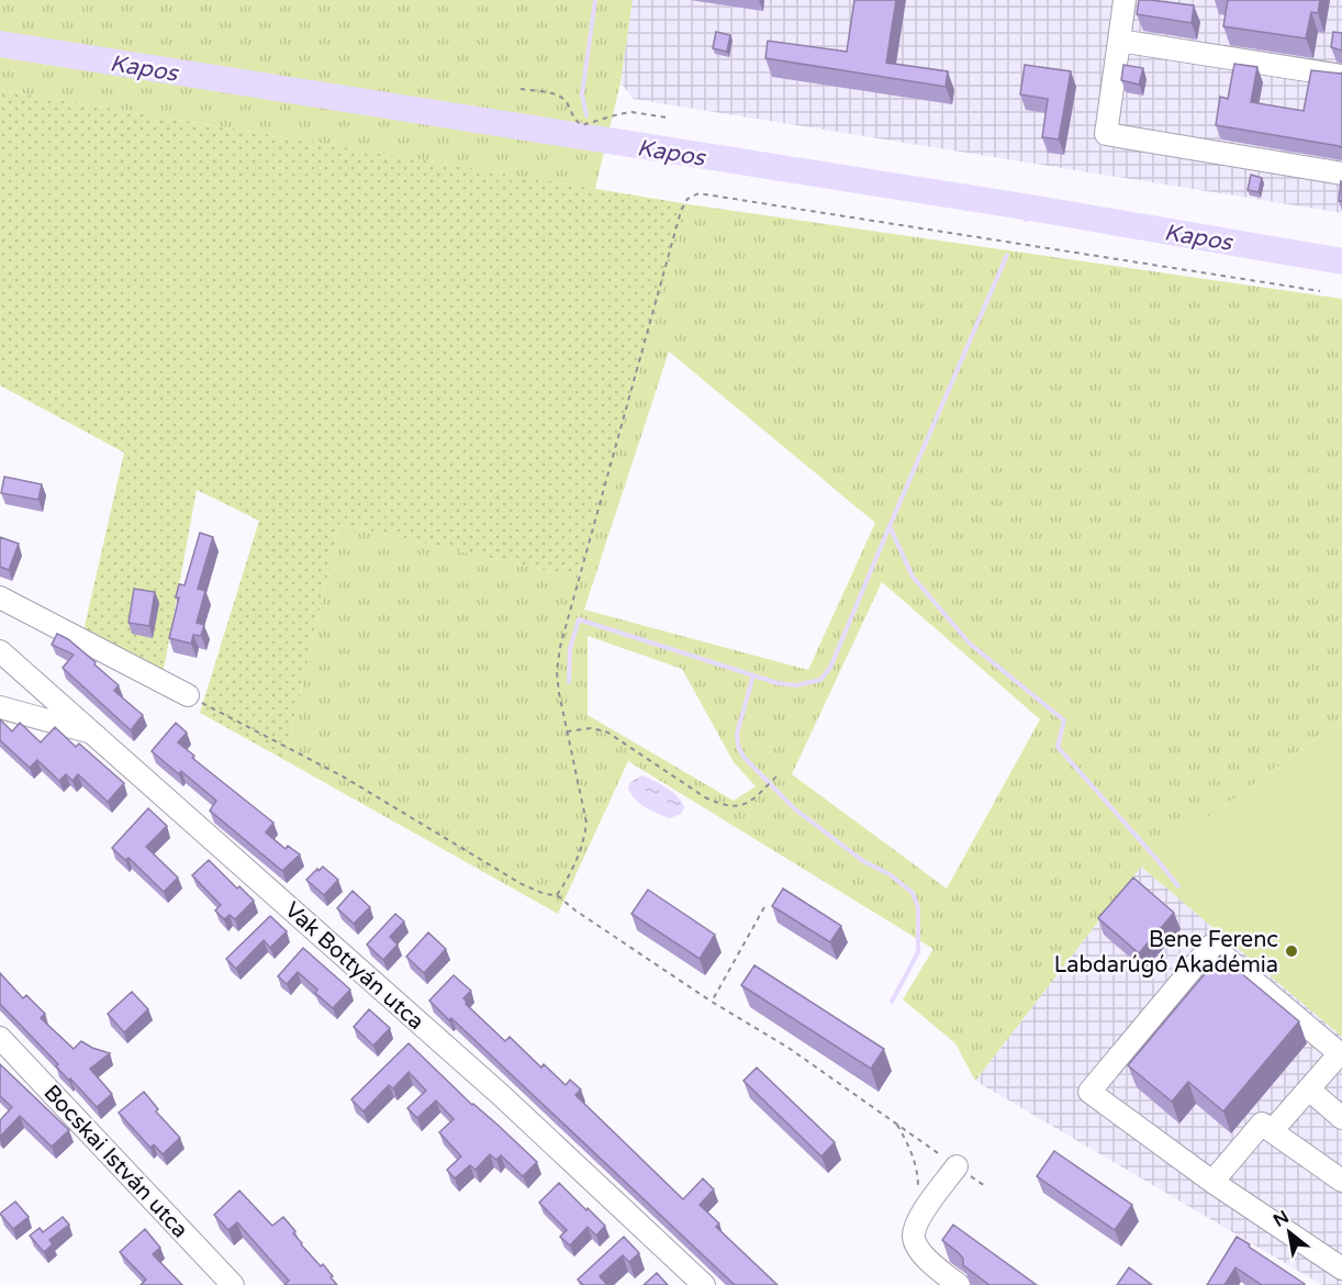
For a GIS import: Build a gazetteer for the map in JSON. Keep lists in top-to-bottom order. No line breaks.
{"streets":{"street":["Vak Bottyán utca","Bocskai István utca"]},"water":["Kapos"],"places":["Bene Ferenc Labdarúgó Akadémia"],"north":"top left"}
